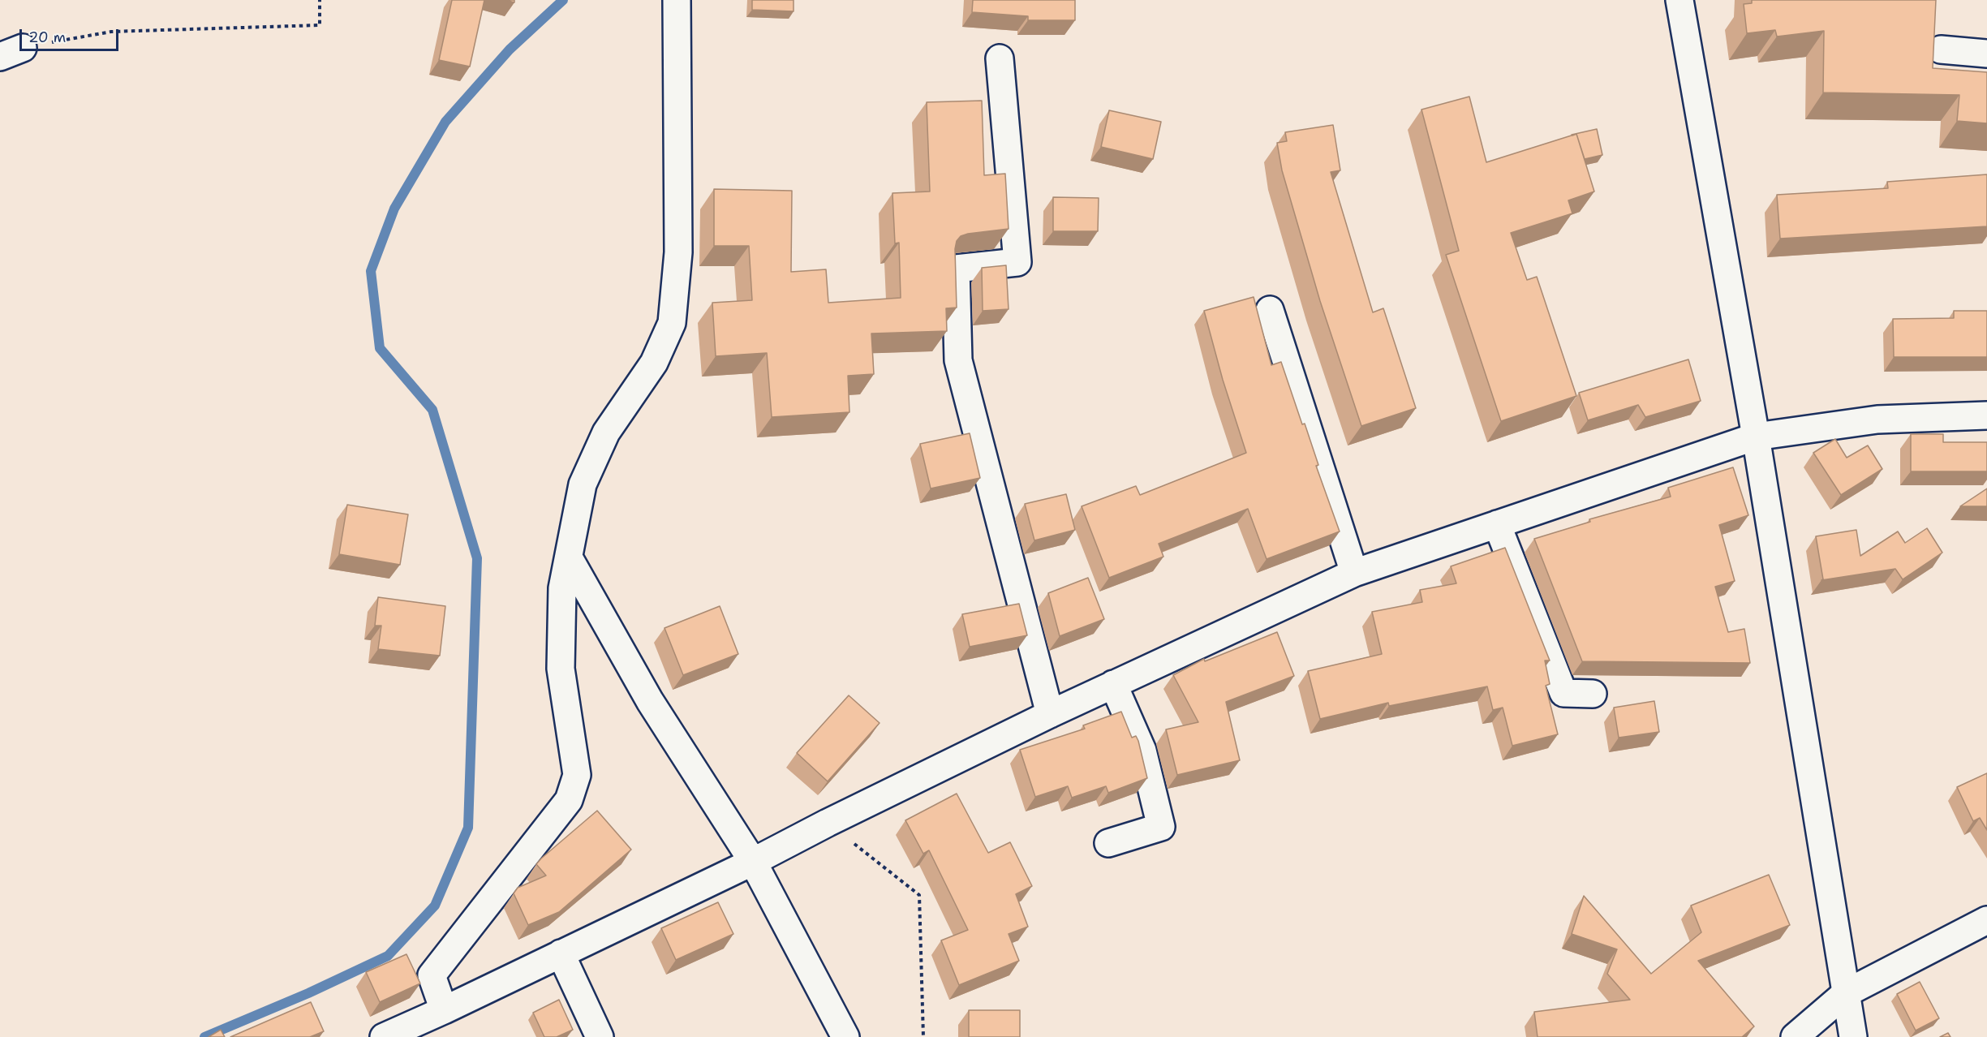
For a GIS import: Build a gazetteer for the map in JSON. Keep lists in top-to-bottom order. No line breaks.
{"scale_bar":"20 m"}
